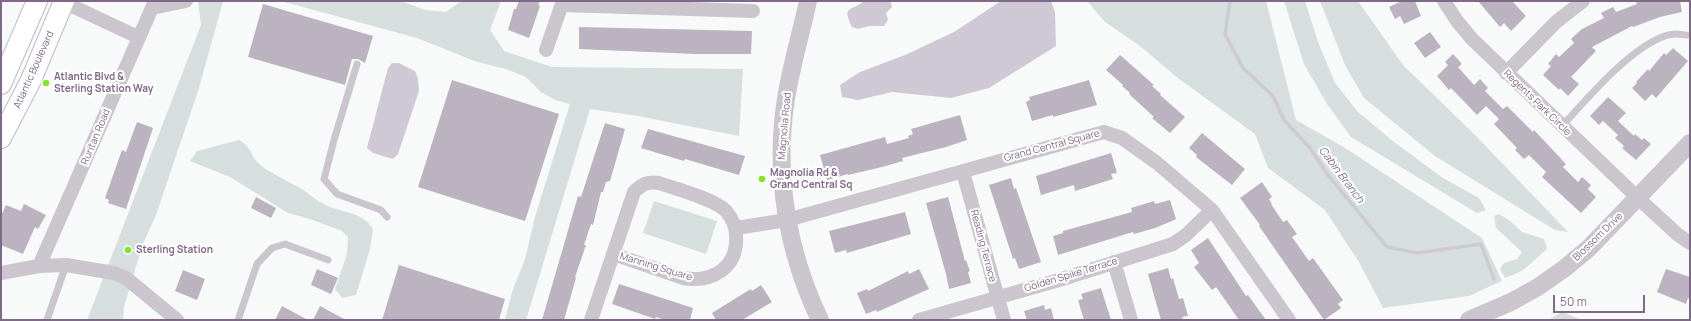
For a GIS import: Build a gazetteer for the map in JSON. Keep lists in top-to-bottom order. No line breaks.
{"streets":{"main road":["Atlantic Boulevard"],"street":["Regents Park Circle","Magnolia Road","Ruritan Road","Grand Central Square","Blossom Drive","Reading Terrace","Manning Square","Golden Spike Terrace"]},"crossings":[["Regents Park Circle","Blossom Drive"],["Magnolia Road","Grand Central Square"],["Grand Central Square","Reading Terrace"],["Grand Central Square","Golden Spike Terrace"],["Reading Terrace","Golden Spike Terrace"]],"water":["Cabin Branch"],"places":["Atlantic Blvd & Sterling Station Way","Magnolia Rd & Grand Central Sq","Sterling Station"],"scale_bar":"50 m"}
